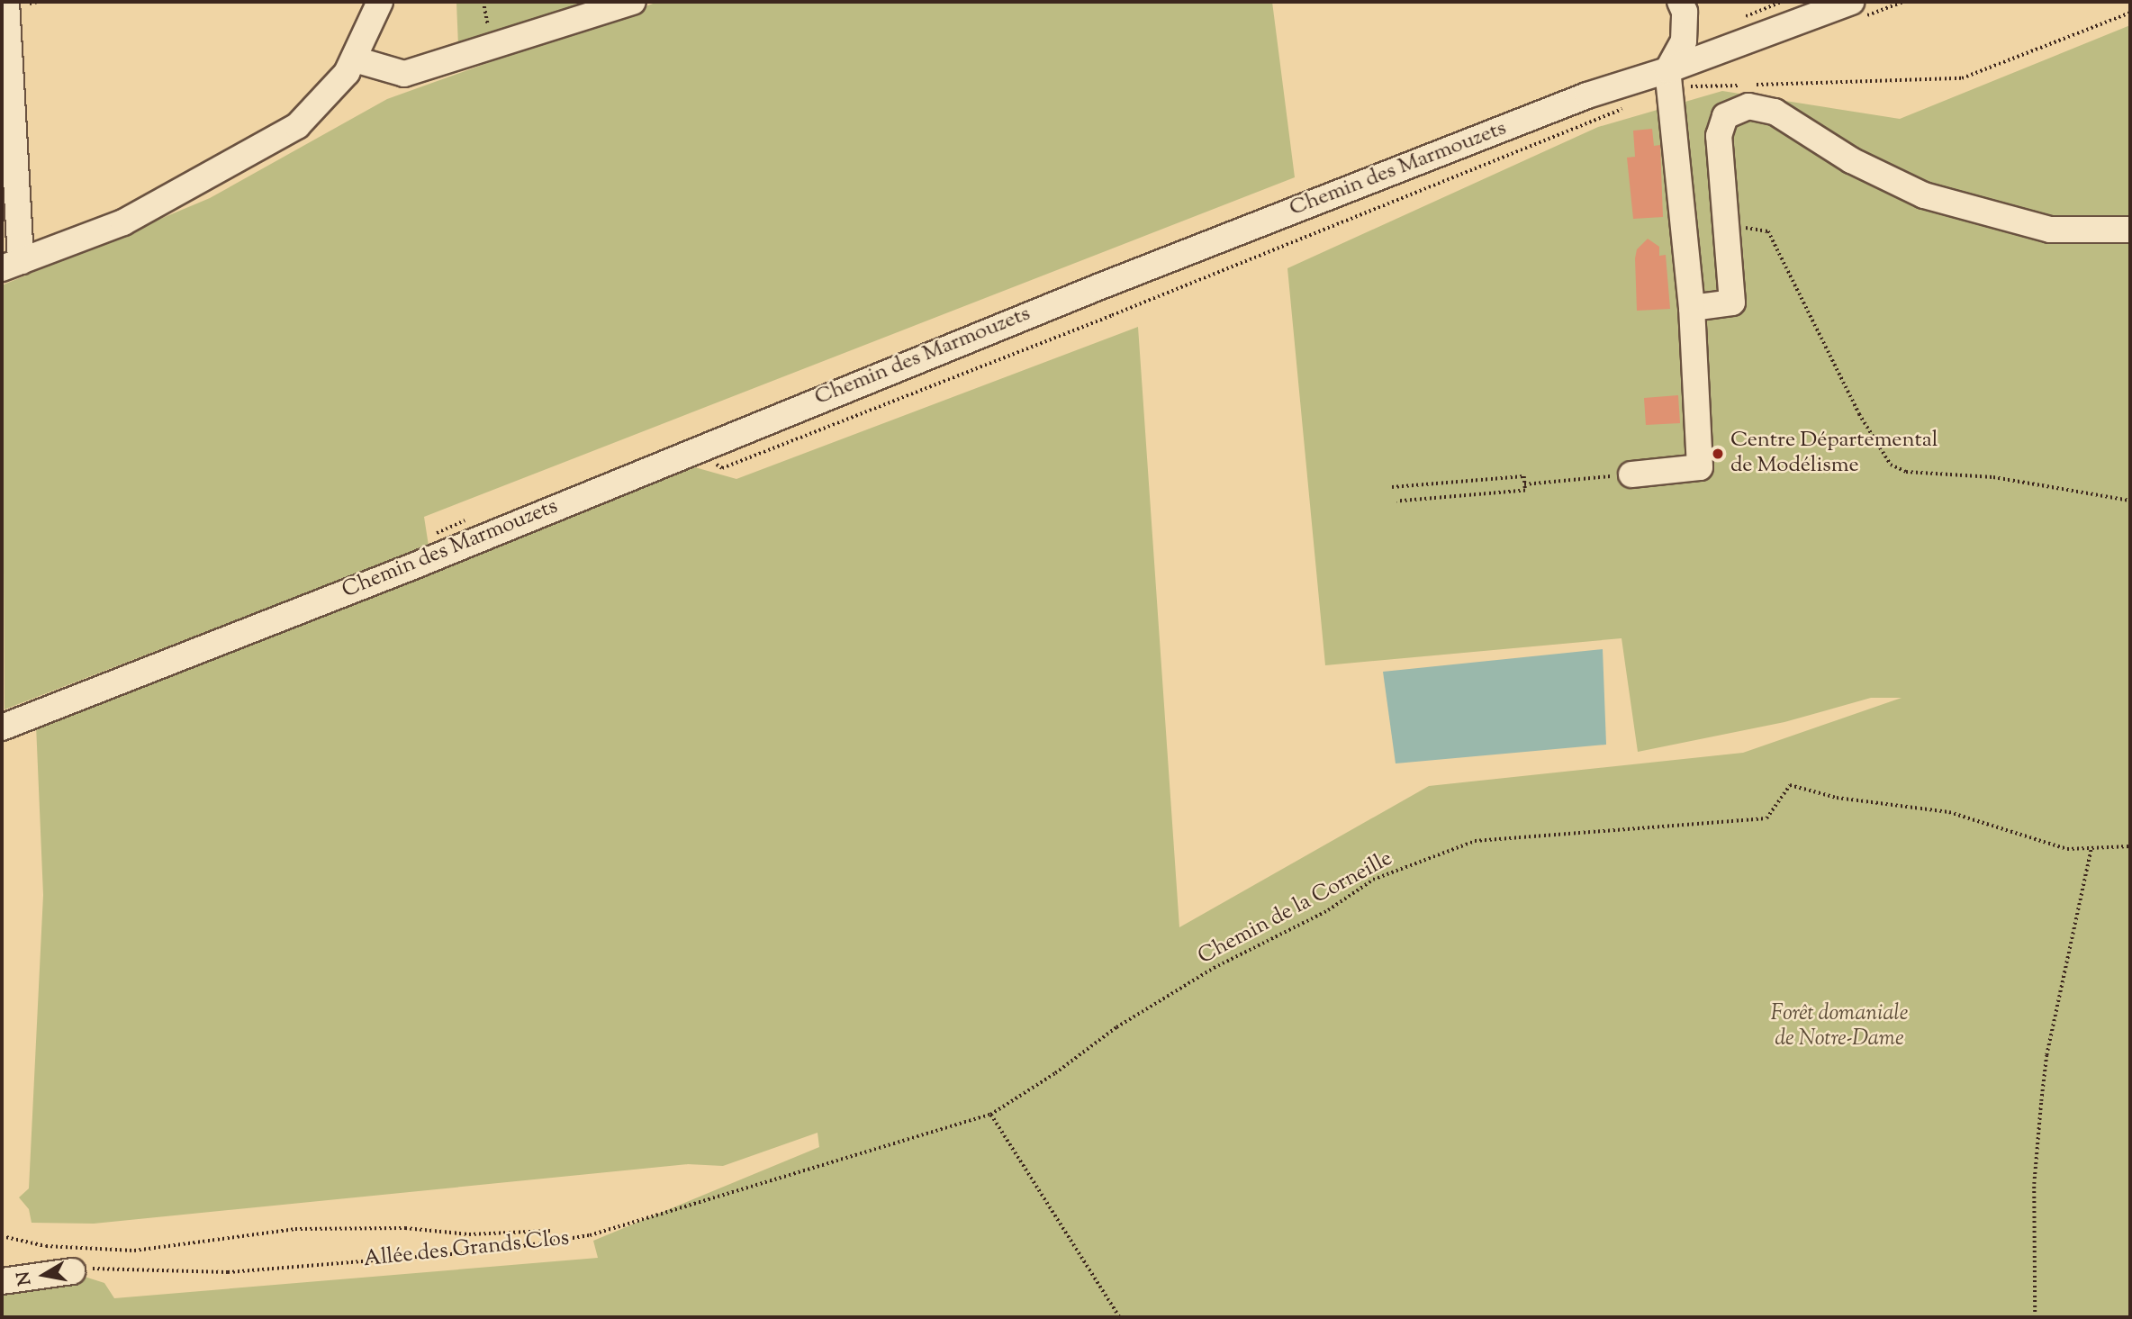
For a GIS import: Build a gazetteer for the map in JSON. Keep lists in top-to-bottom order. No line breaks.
{"streets":{"street":["Chemin des Marmouzets"],"path":["Chemin de la Corneille","Allée des Grands Clos"]},"crossings":[["Chemin de la Corneille","Allée des Grands Clos"]],"parks":["Forêt domaniale de Notre-Dame"],"places":["Centre Départemental de Modélisme"],"north":"left"}
